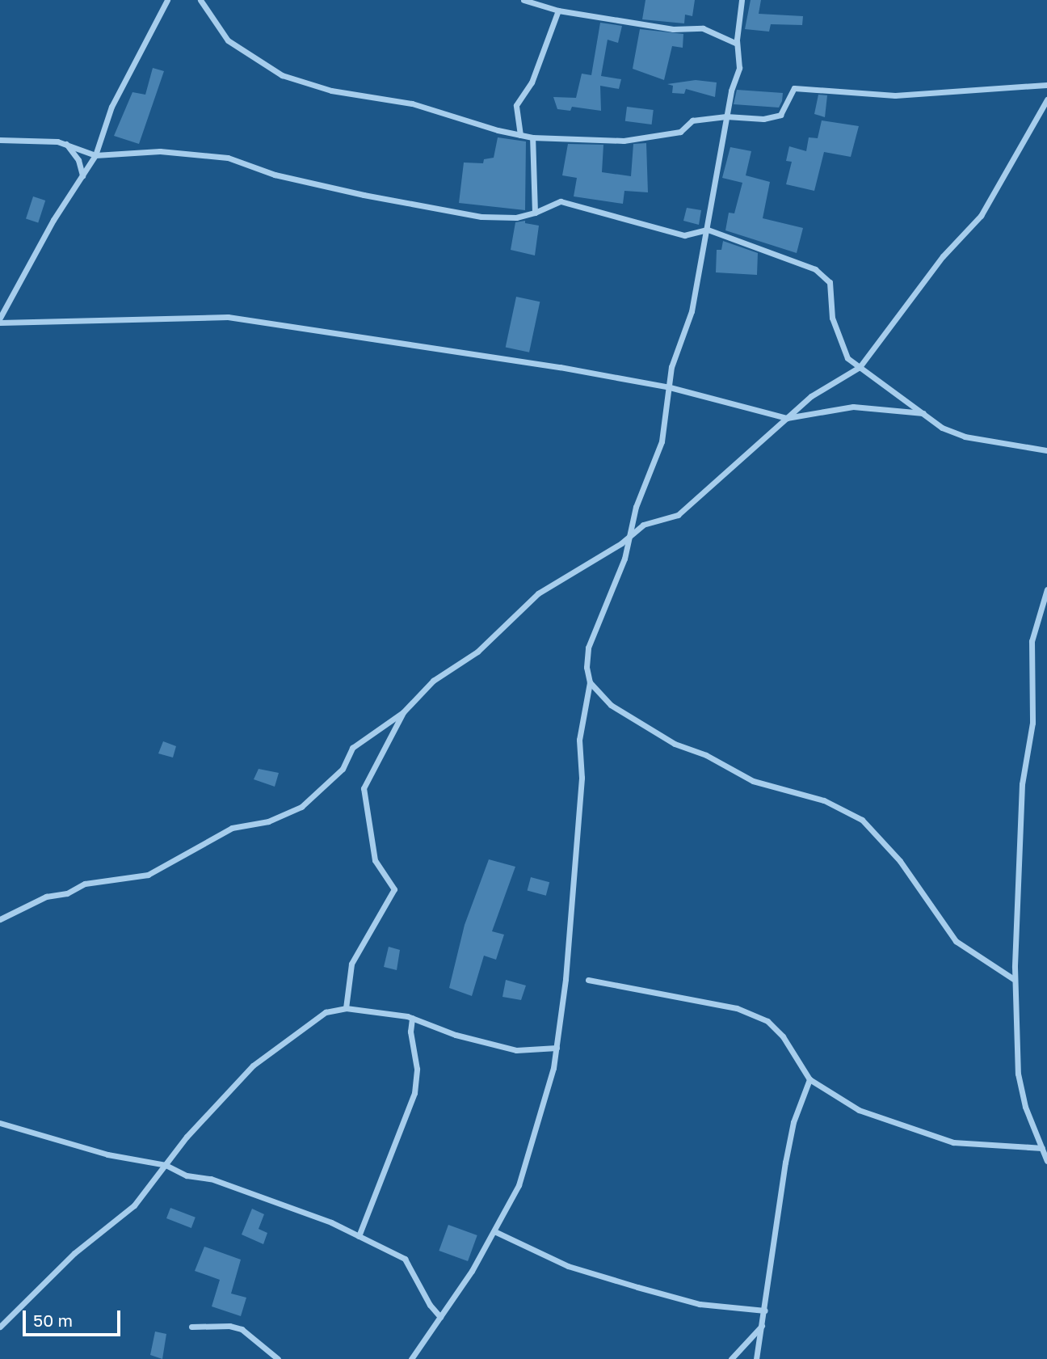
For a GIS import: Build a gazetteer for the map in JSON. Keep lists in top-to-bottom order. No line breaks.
{"scale_bar":"50 m"}
